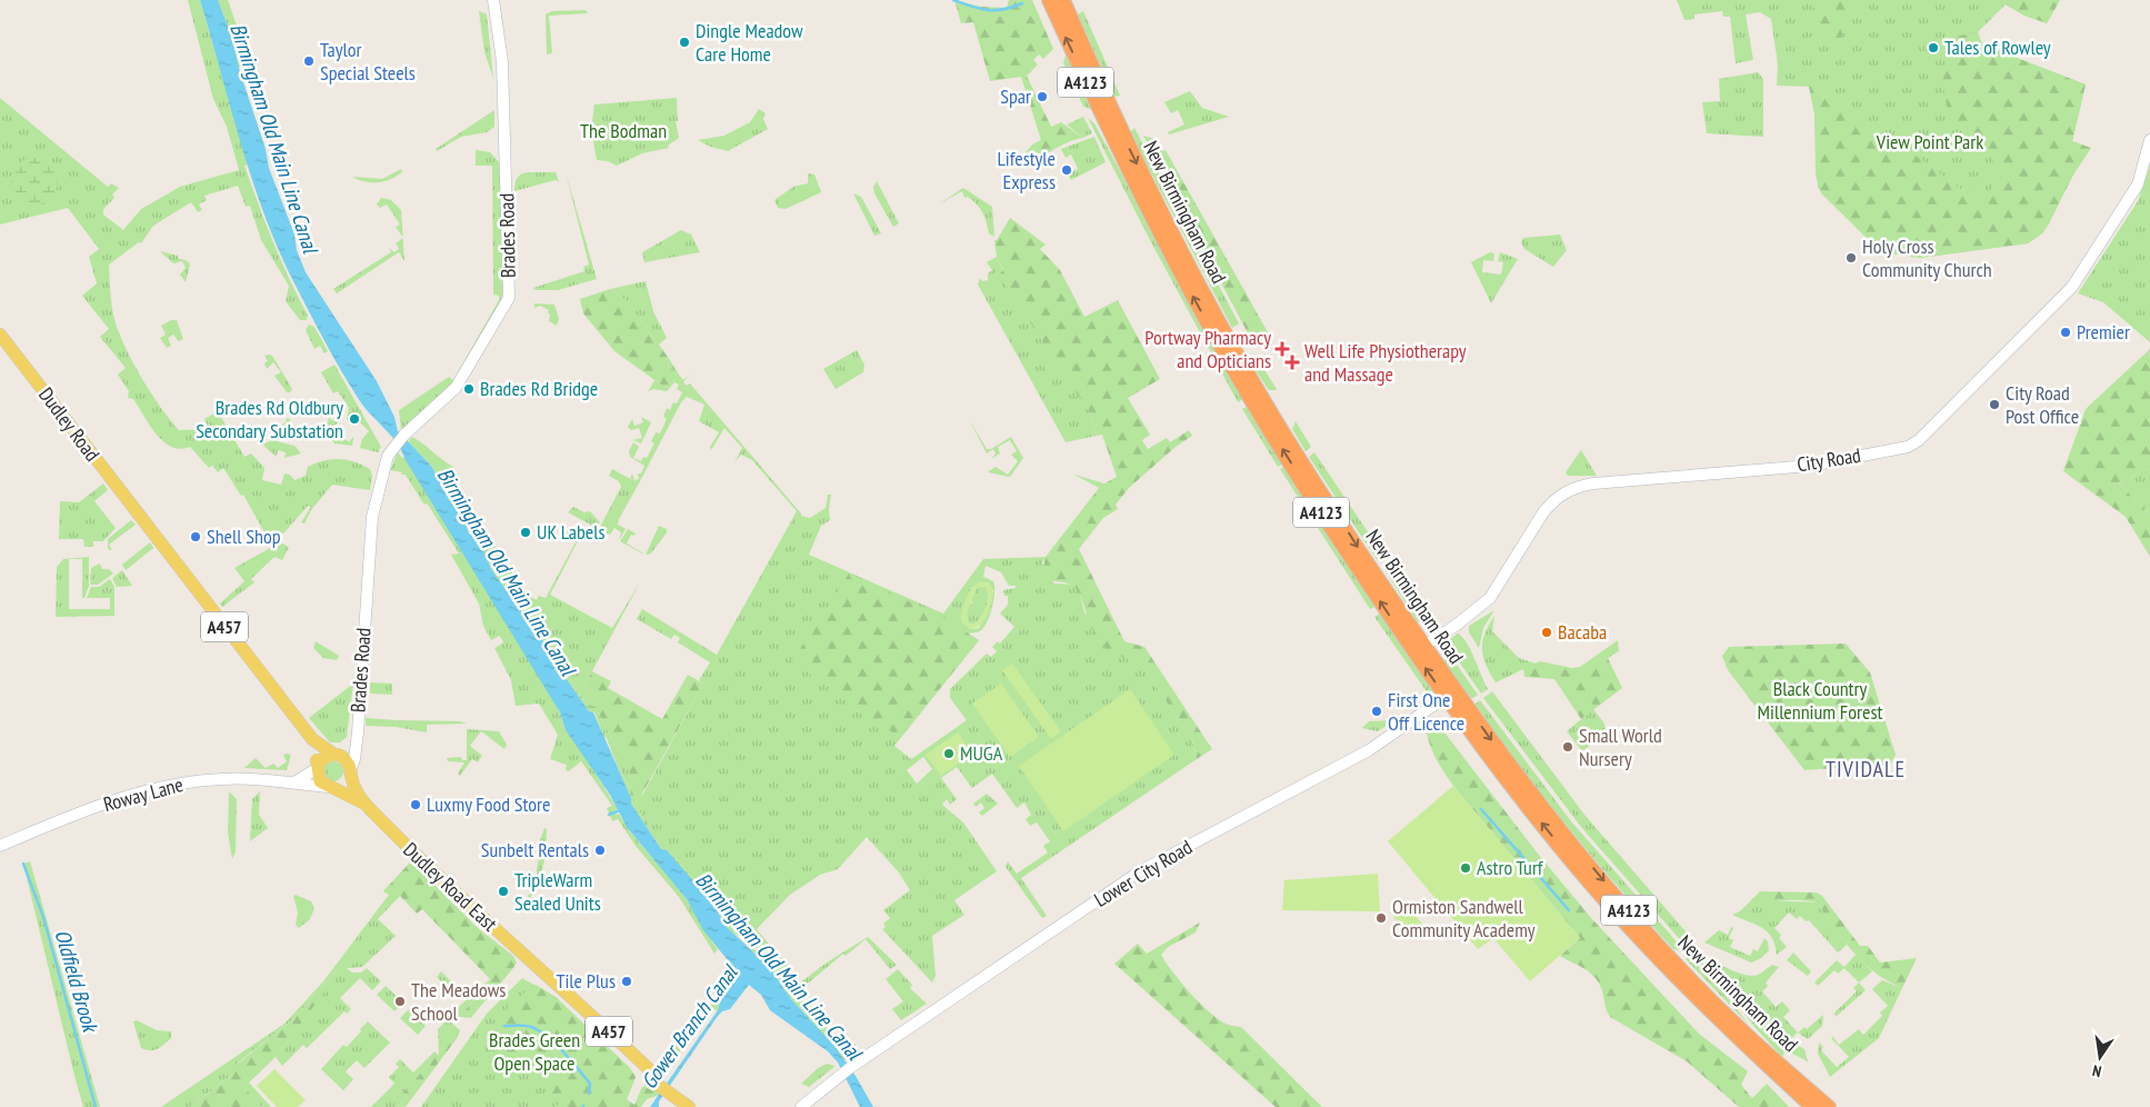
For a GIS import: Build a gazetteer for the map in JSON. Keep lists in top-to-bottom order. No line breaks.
{"streets":{"highway":["A4123","New Birmingham Road"],"main road":["Dudley Road","A457","Dudley Road East"],"street":["Brades Road","City Road","Roway Lane","Lower City Road"]},"crossings":[["New Birmingham Road","City Road"],["New Birmingham Road","Lower City Road"],["Brades Road","Roway Lane"],["Brades Road","Dudley Road East"],["Dudley Road","Dudley Road East"],["Roway Lane","Dudley Road East"]],"districts":["TIVIDALE"],"water":["Birmingham Old Main Line Canal","Oldfield Brook","Gower Branch Canal"],"parks":["The Bodman","View Point Park","Black Country Millennium Forest","Brades Green Open Space"],"places":{"other":["Dingle Meadow Care Home","Tales of Rowley","Taylor Special Steels","Spar","Lifestyle Express","Holy Cross Community Church","Premier","Brades Rd Bridge","City Road Post Office","Brades Rd Oldbury Secondary Substation","UK Labels","Shell Shop","Bacaba","First One Off Licence","Small World Nursery","MUGA","Luxmy Food Store","Sunbelt Rentals","Astro Turf","TripleWarm Sealed Units","Ormiston Sandwell Community Academy","Tile Plus","The Meadows School"],"health":["Portway Pharmacy and Opticians","Well Life Physiotherapy and Massage"]},"north":"bottom"}
